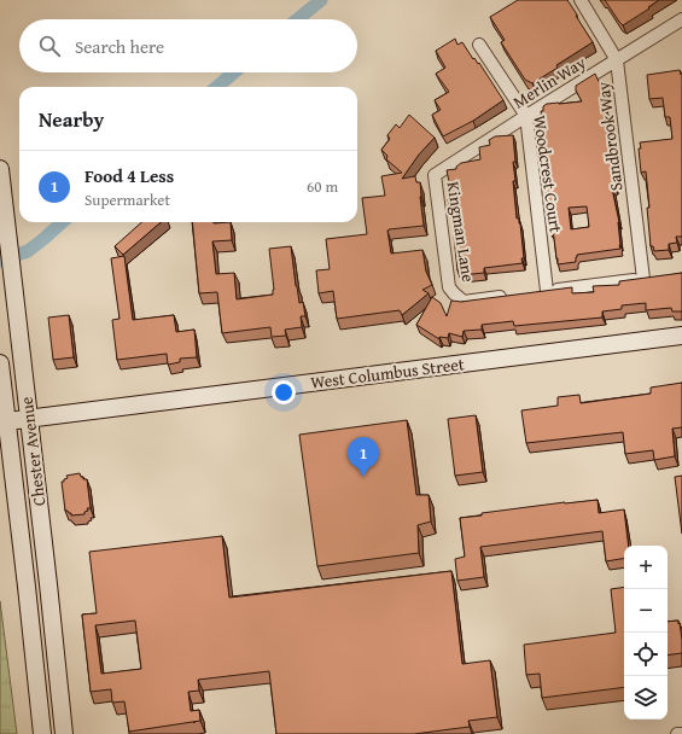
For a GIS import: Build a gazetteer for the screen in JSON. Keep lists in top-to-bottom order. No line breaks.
{"streets":{"main road":["West Columbus Street","Chester Avenue"],"street":["Merlin Way","Sandbrook Way","Woodcrest Court","Kingman Lane"]},"crossings":[["Merlin Way","Sandbrook Way"],["Merlin Way","Woodcrest Court"],["Merlin Way","Kingman Lane"],["Sandbrook Way","Woodcrest Court"],["West Columbus Street","Chester Avenue"]],"page":{"search":"Search here","heading":"Nearby","list":[{"mark":"1","name":"Food 4 Less","note":"Supermarket","value":"60 m"}],"pins":"1","map_buttons":["+","−"]}}
